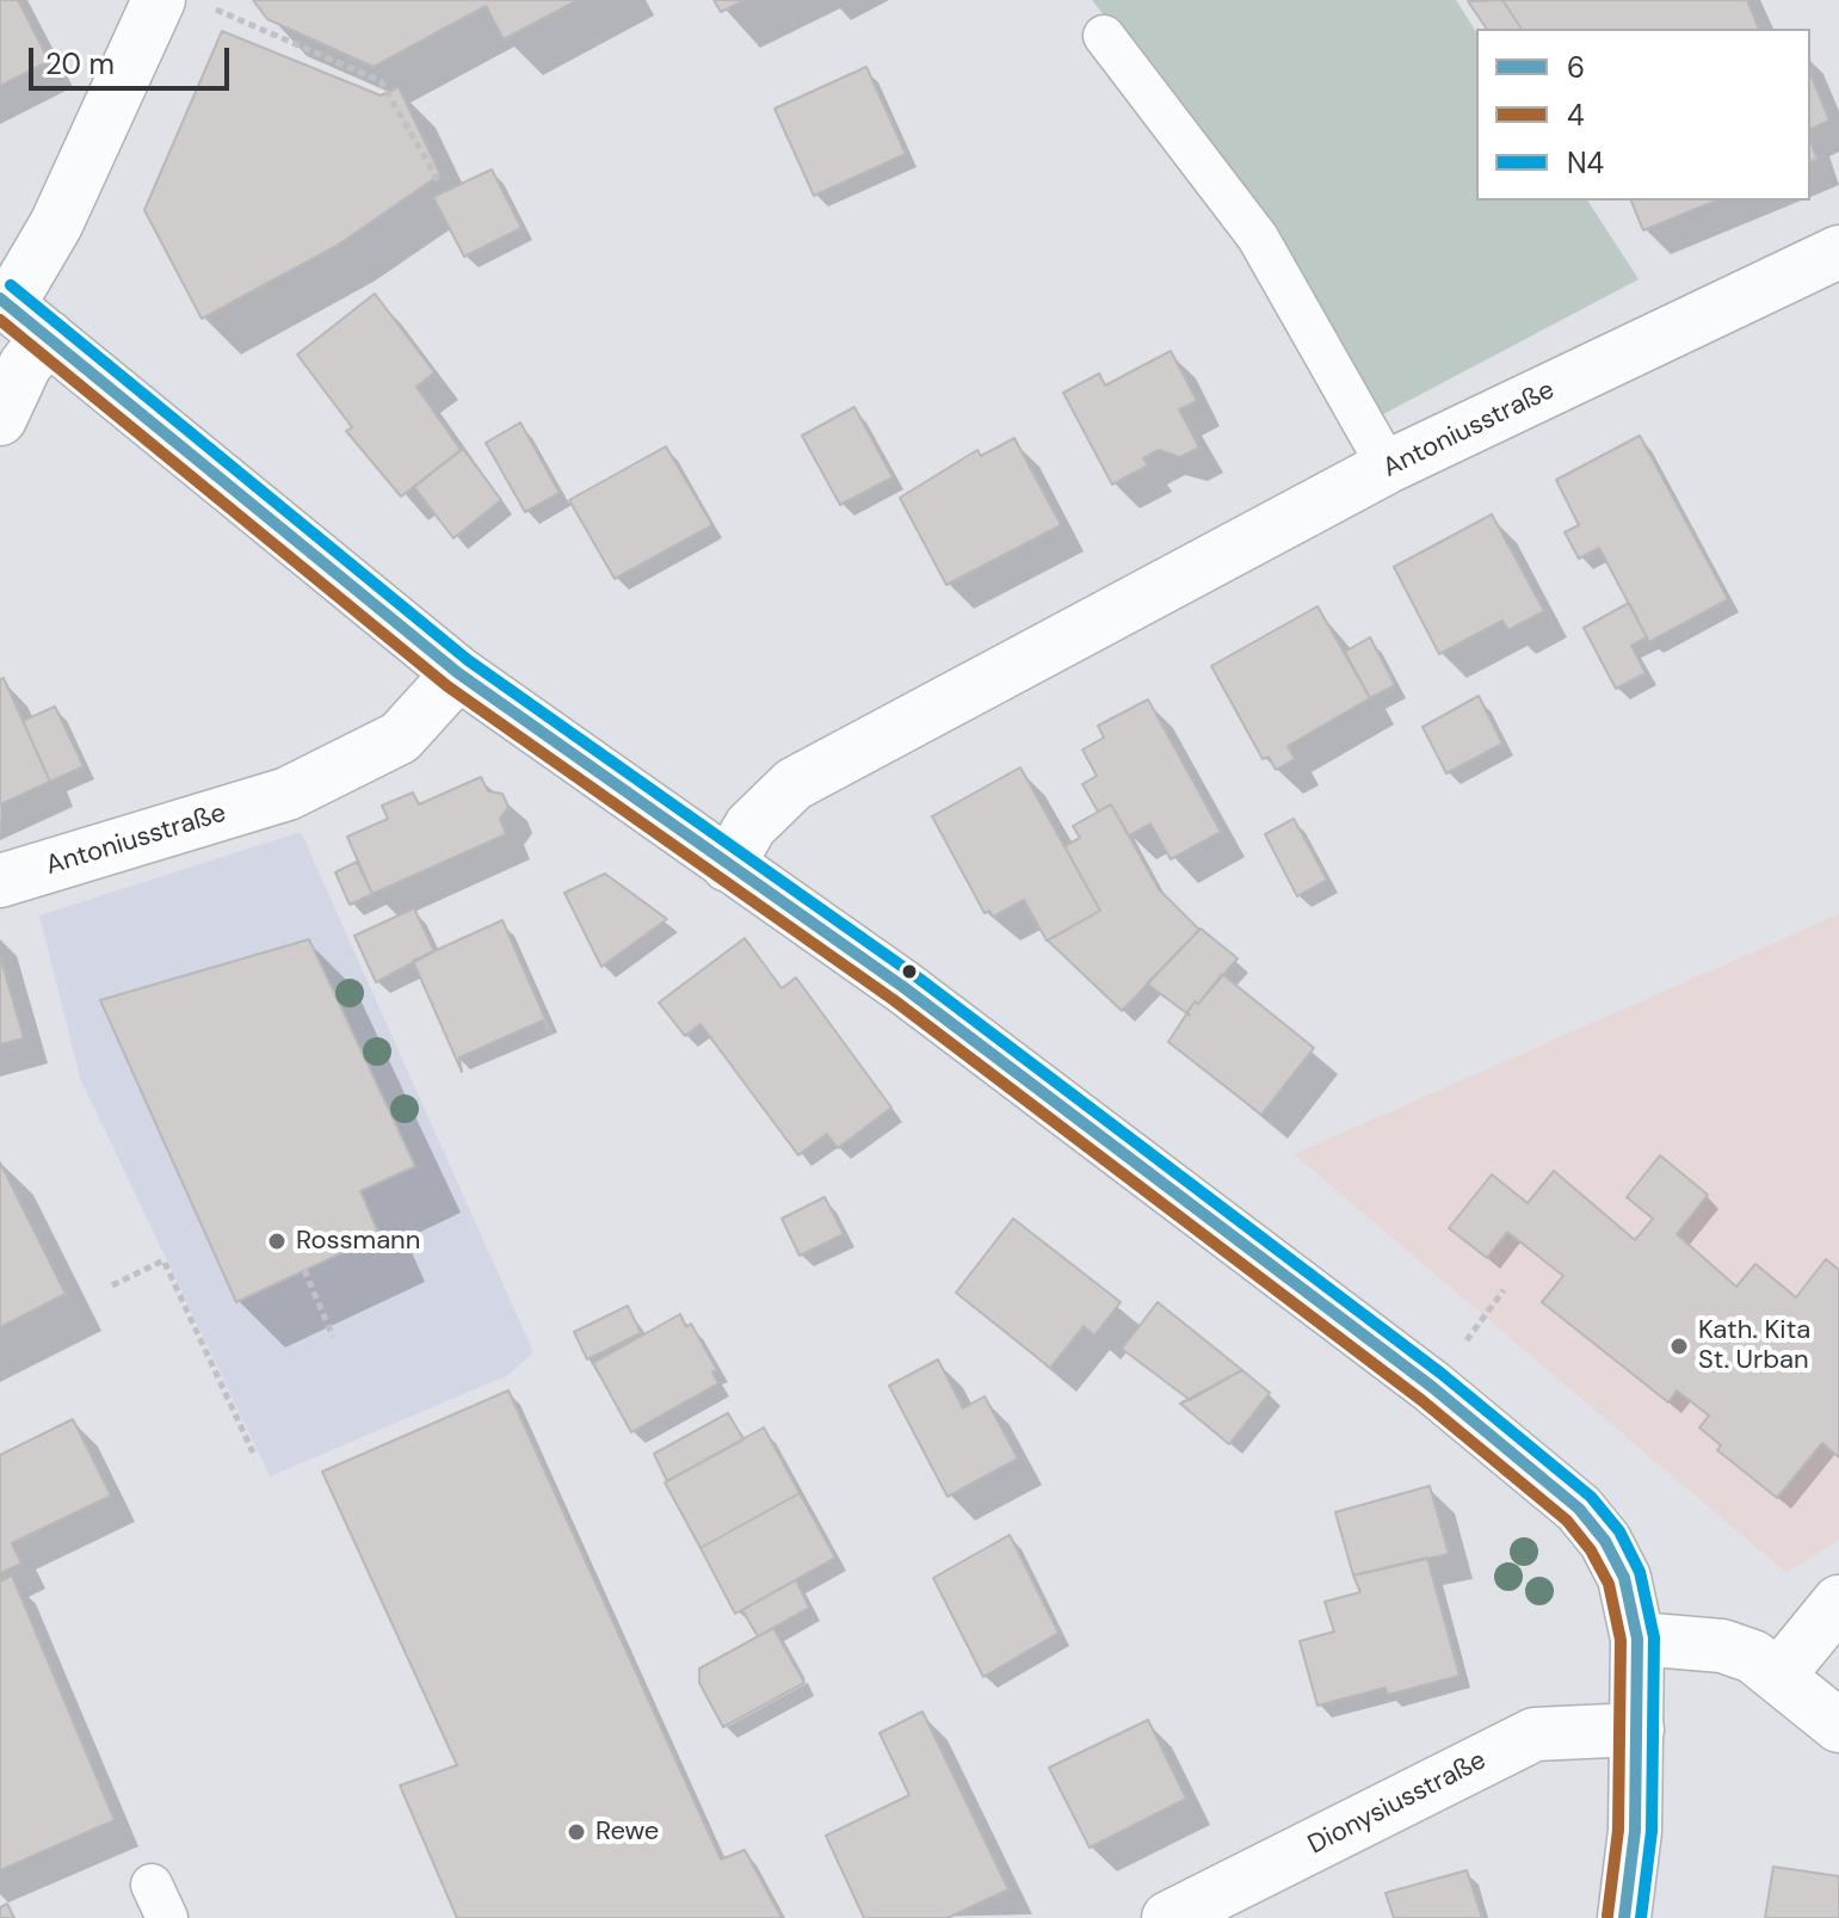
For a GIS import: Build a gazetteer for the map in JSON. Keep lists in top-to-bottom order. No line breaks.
{"streets":{"street":["Antoniusstraße","Dionysiusstraße"]},"places":["Rossmann","Kath. Kita St. Urban","Rewe"],"lines":["transit line N4","transit line 6","transit line 4"],"legend":["6","4","N4"],"scale_bar":"20 m"}
